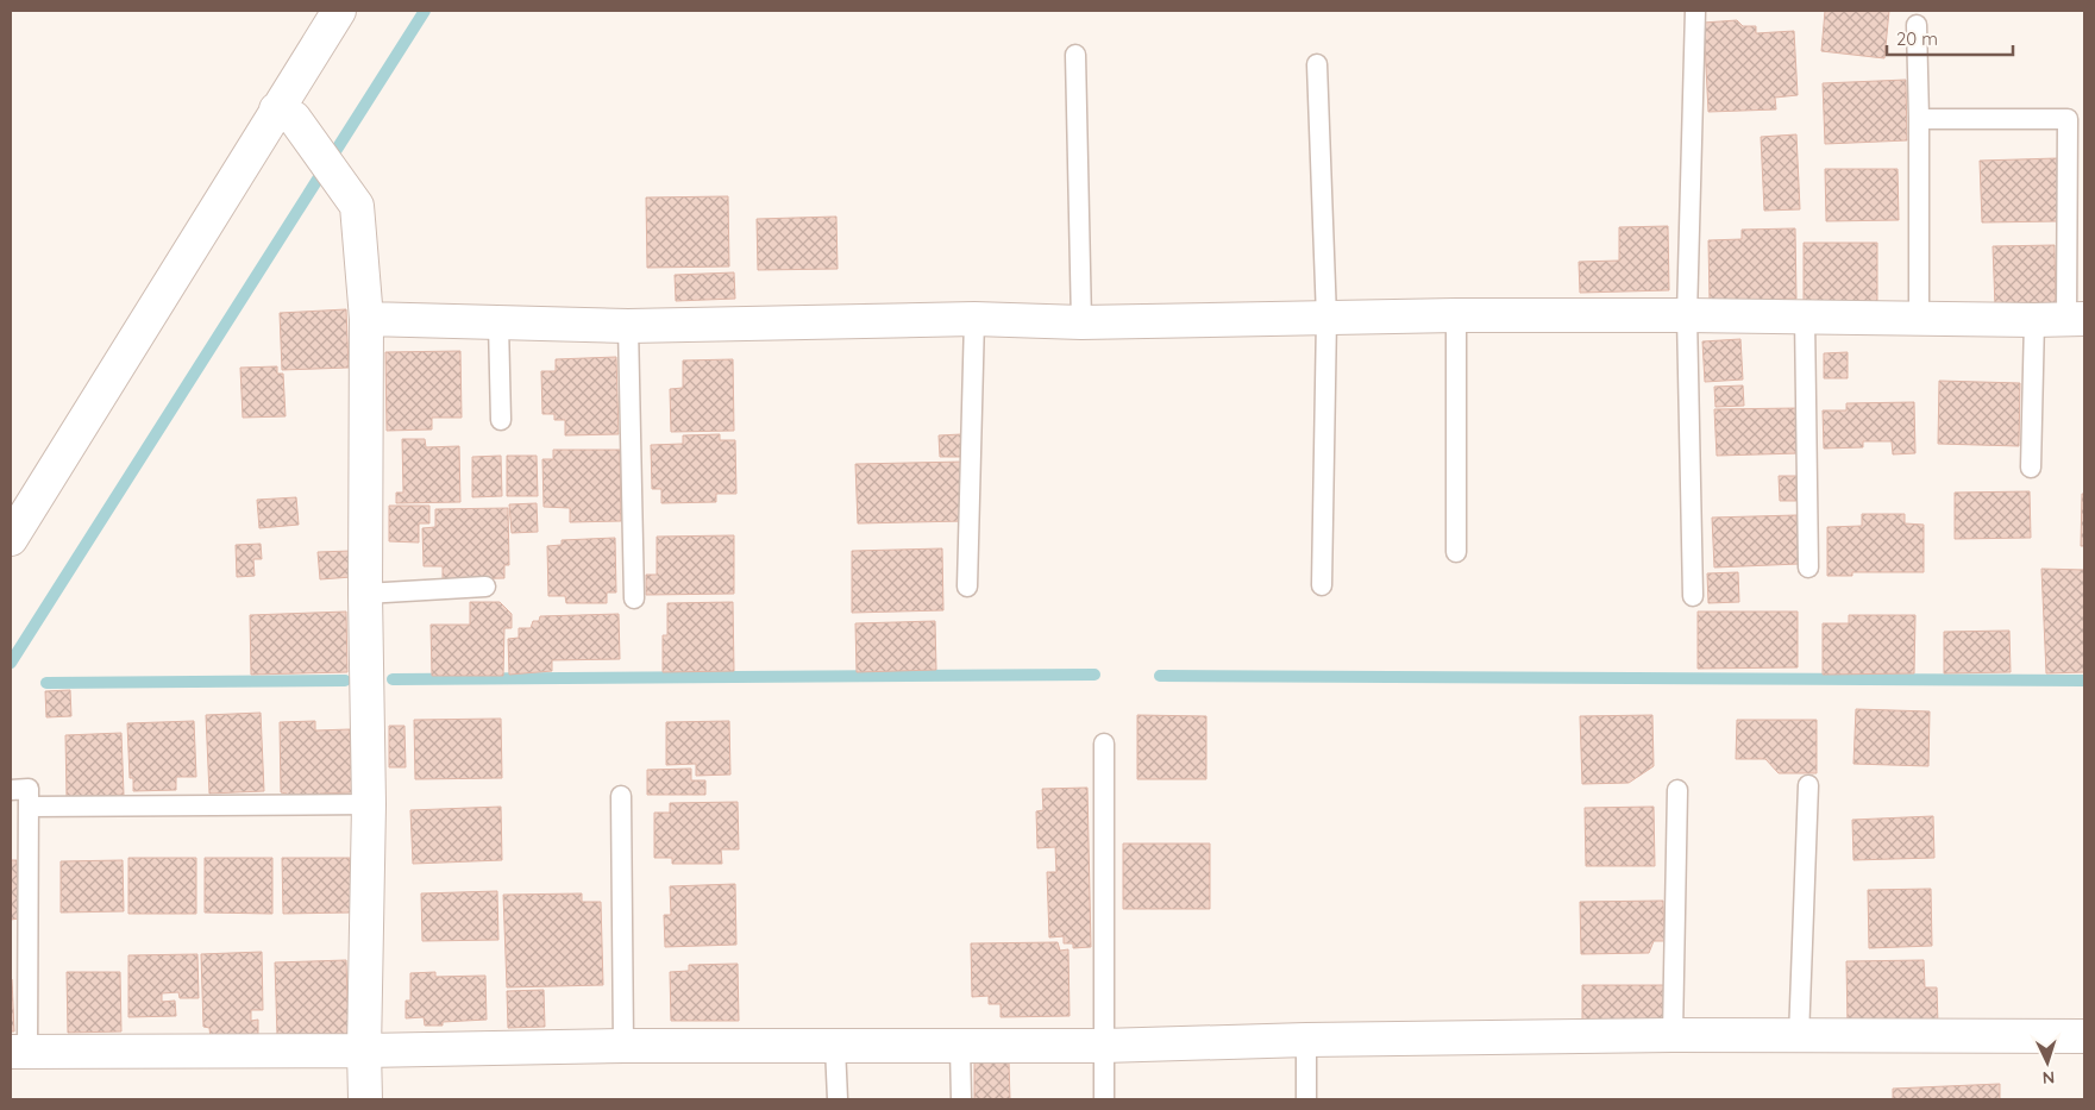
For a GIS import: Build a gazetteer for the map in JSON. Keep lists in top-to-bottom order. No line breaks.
{"scale_bar":"20 m","north":"bottom"}
